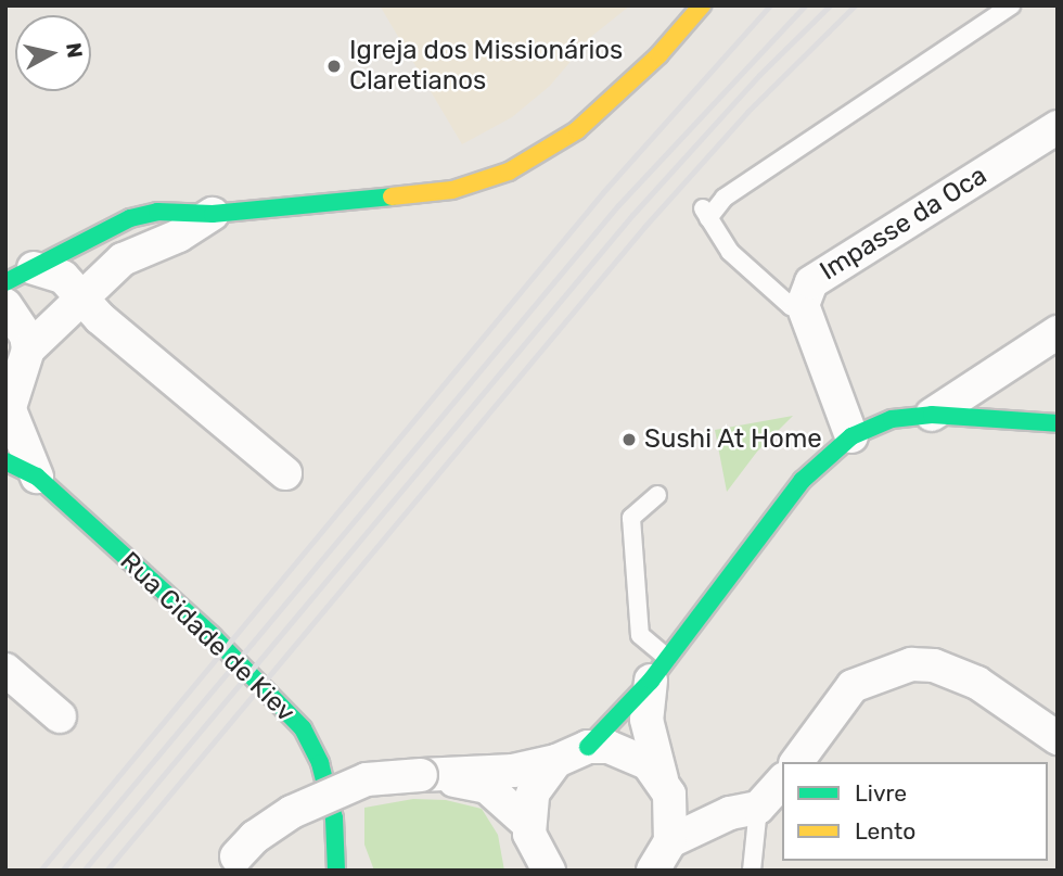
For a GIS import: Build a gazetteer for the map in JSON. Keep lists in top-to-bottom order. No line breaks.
{"streets":{"street":["Impasse da Oca","Rua Cidade de Kiev"]},"places":["Igreja dos Missionários Claretianos","Sushi At Home"],"legend":["Livre","Lento"],"north":"right"}
